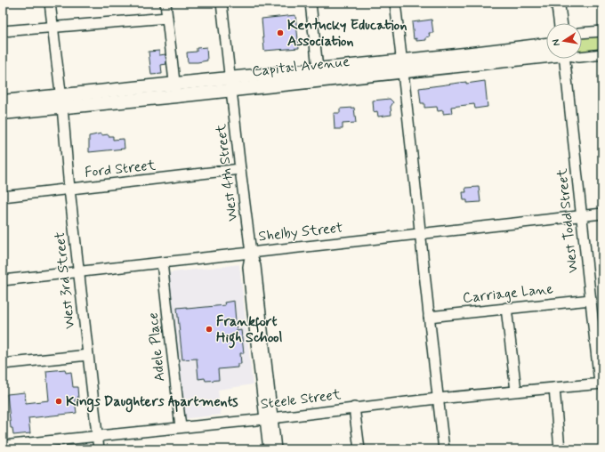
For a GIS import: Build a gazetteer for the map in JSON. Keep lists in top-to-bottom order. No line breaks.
{"streets":{"main road":["Capital Avenue"],"street":["Ford Street","West 4th Street","West Todd Street","Shelby Street","West 3rd Street","Carriage Lane","Adele Place","Steele Street"]},"crossings":[["Capital Avenue","West 4th Street"],["Capital Avenue","West 3rd Street"],["Ford Street","West 4th Street"],["Ford Street","West 3rd Street"],["West 4th Street","Shelby Street"],["West 4th Street","Steele Street"],["West Todd Street","Shelby Street"],["West Todd Street","Carriage Lane"],["West Todd Street","Steele Street"],["Shelby Street","West 3rd Street"],["Shelby Street","Adele Place"],["West 3rd Street","Steele Street"],["Adele Place","Steele Street"]],"places":["Kentucky Education Association","Frankfort High School","Kings Daughters Apartments"],"north":"left"}
